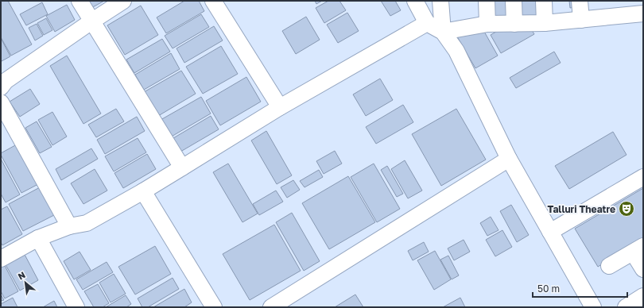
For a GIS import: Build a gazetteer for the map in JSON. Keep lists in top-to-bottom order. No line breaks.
{"places":{"theatre":["Talluri Theatre"]},"scale_bar":"50 m","north":"top left"}
